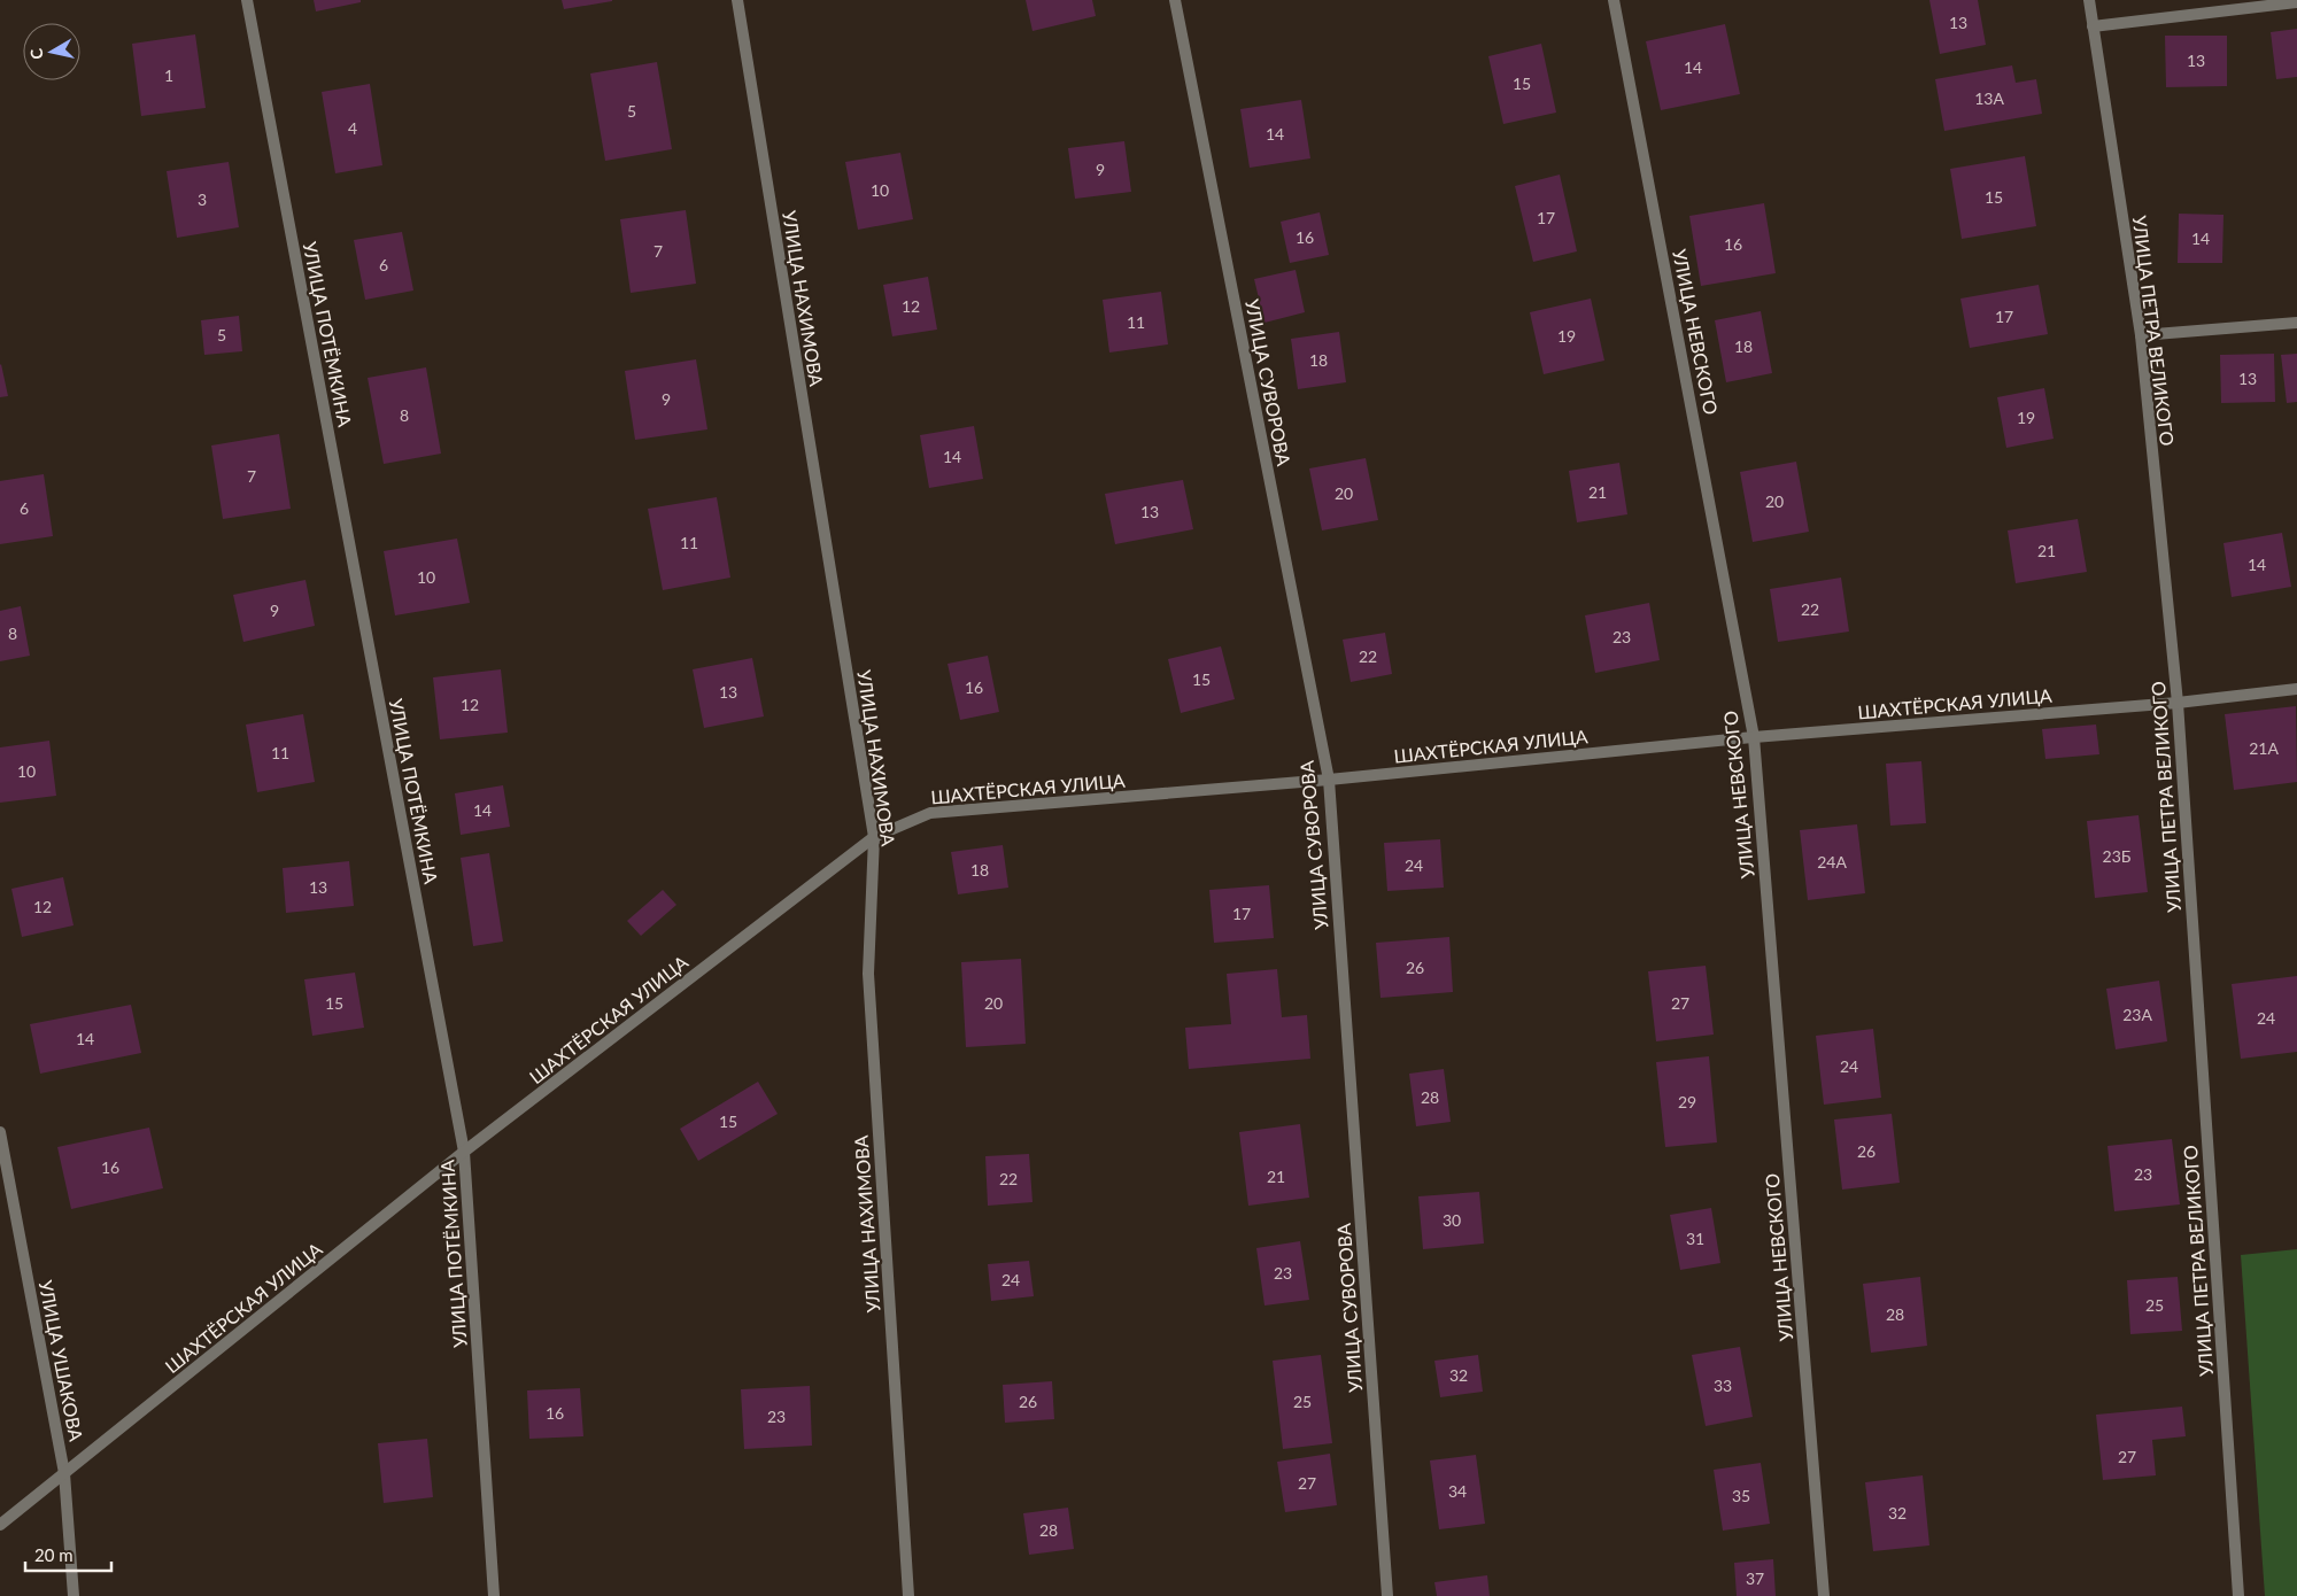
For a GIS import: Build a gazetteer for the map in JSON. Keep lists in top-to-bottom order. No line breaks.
{"streets":{"street":["УЛИЦА НАХИМОВА","УЛИЦА ПЕТРА ВЕЛИКОГО","УЛИЦА НЕВСКОГО","УЛИЦА ПОТЁМКИНА","УЛИЦА СУВОРОВА","ШАХТЁРСКАЯ УЛИЦА","УЛИЦА УШАКОВА"]},"crossings":[["УЛИЦА НАХИМОВА","ШАХТЁРСКАЯ УЛИЦА"],["УЛИЦА ПЕТРА ВЕЛИКОГО","ШАХТЁРСКАЯ УЛИЦА"],["УЛИЦА НЕВСКОГО","ШАХТЁРСКАЯ УЛИЦА"],["УЛИЦА ПОТЁМКИНА","ШАХТЁРСКАЯ УЛИЦА"],["УЛИЦА СУВОРОВА","ШАХТЁРСКАЯ УЛИЦА"],["ШАХТЁРСКАЯ УЛИЦА","УЛИЦА УШАКОВА"]],"house_numbers":["13","13","14","1","15","13А","5","4","14","9","10","15","3","17","16","14","16","7","6","12","17","11","5","19","18","18","13","9","8","19","14","7","21","20","20","6","13","11","21","14","10","22","9","8","23","22","15","16","13","12","21А","11","10","14","23Б","24А","24","18","13","12","17","26","15","20","27","23А","24","14","24","28","29","15","26","16","23","21","22","30","31","23","24","25","28","32","33","26","25","16","23","27","27","34","35","32","28","37"],"scale_bar":"20 m","north":"left"}
